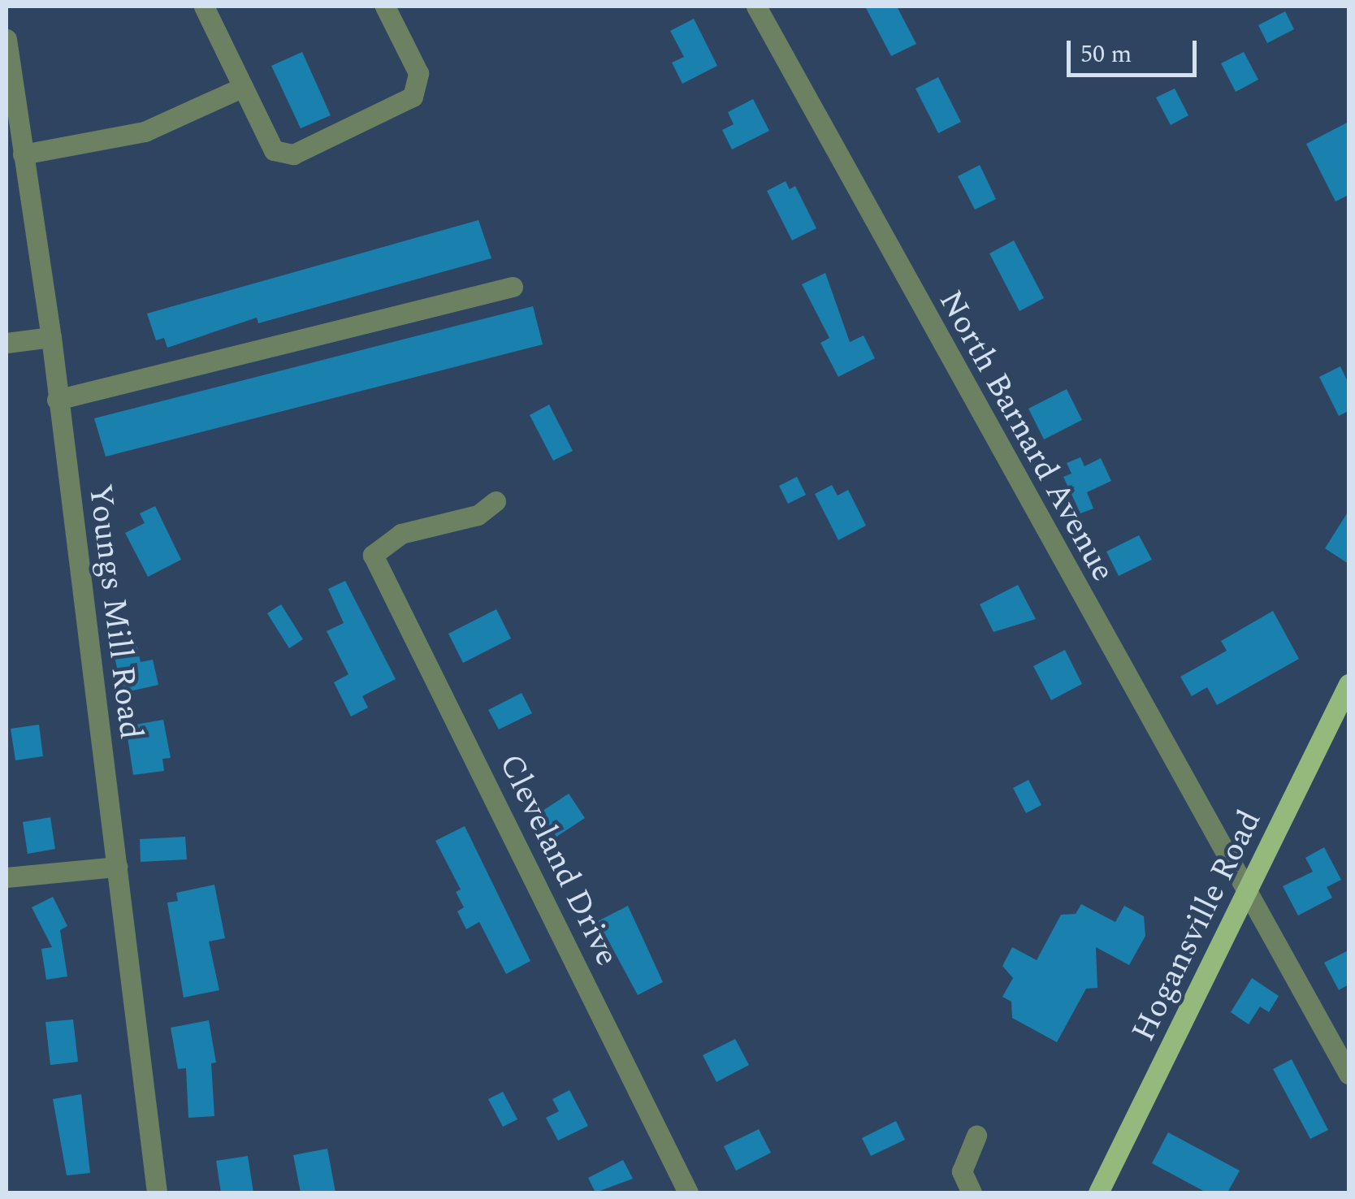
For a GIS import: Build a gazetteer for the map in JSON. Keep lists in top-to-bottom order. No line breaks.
{"streets":{"main road":["Hogansville Road"],"street":["North Barnard Avenue","Youngs Mill Road","Cleveland Drive"]},"crossings":[["North Barnard Avenue","Hogansville Road"]],"scale_bar":"50 m"}
